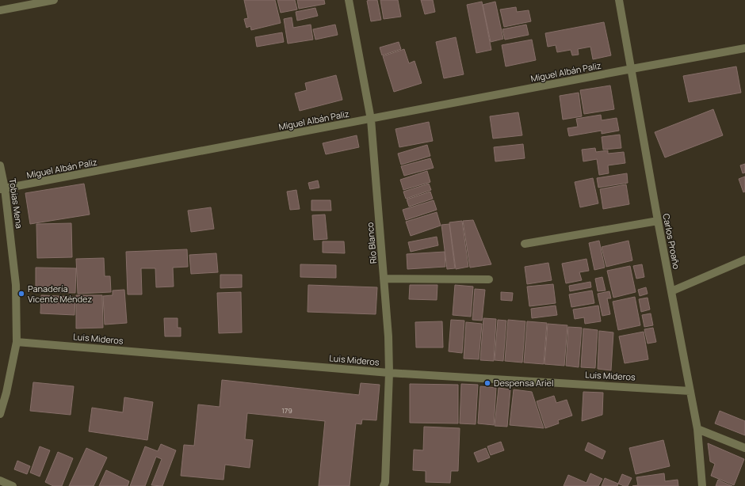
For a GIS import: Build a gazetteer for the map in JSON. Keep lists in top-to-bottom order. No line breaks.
{"streets":{"street":["Miguel Albán Paliz","Tobias Mena","Carlos Proaño","Río Blanco","Luis Mideros"]},"crossings":[["Miguel Albán Paliz","Tobias Mena"],["Miguel Albán Paliz","Carlos Proaño"],["Miguel Albán Paliz","Río Blanco"],["Tobias Mena","Luis Mideros"],["Carlos Proaño","Luis Mideros"],["Río Blanco","Luis Mideros"]],"places":["Panadería Vicente Méndez","Despensa Ariel"],"house_numbers":["179"]}
